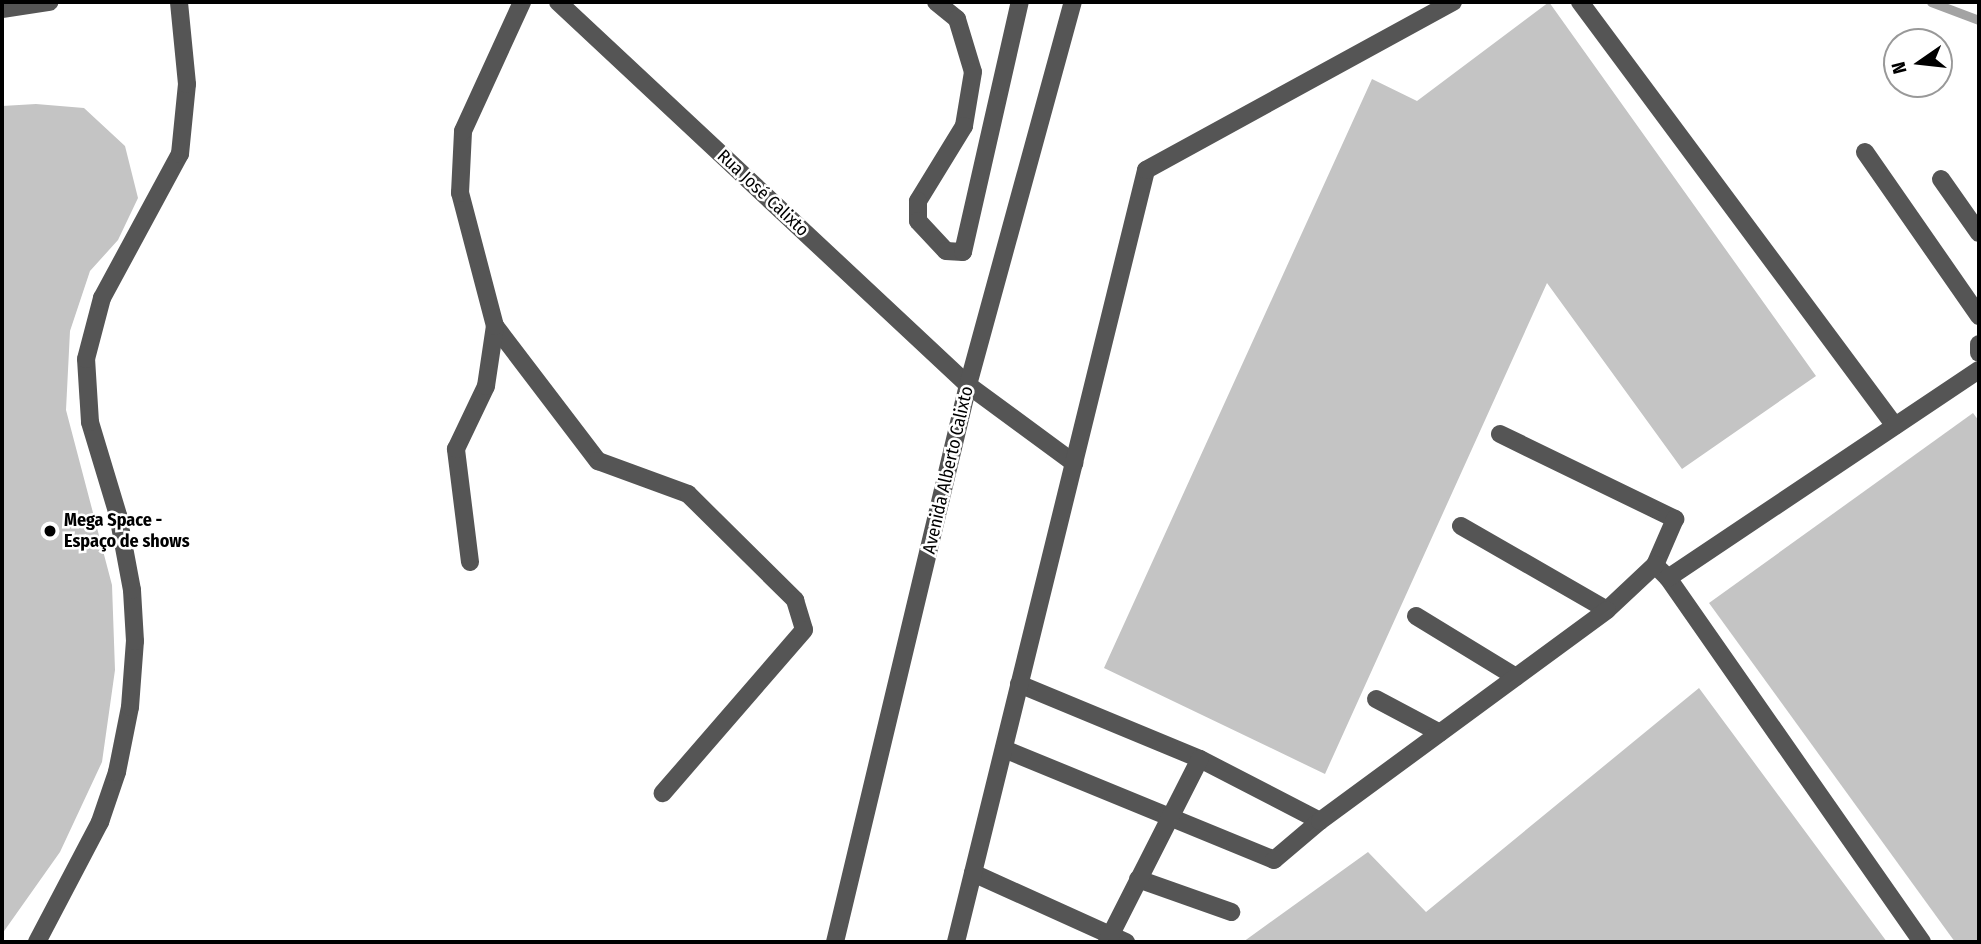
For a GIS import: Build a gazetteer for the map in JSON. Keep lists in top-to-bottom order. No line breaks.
{"streets":{"street":["Rua José Calixto","Avenida Alberto Calixto"]},"crossings":[["Rua José Calixto","Avenida Alberto Calixto"]],"places":["Mega Space - Espaço de shows"],"north":"left"}
